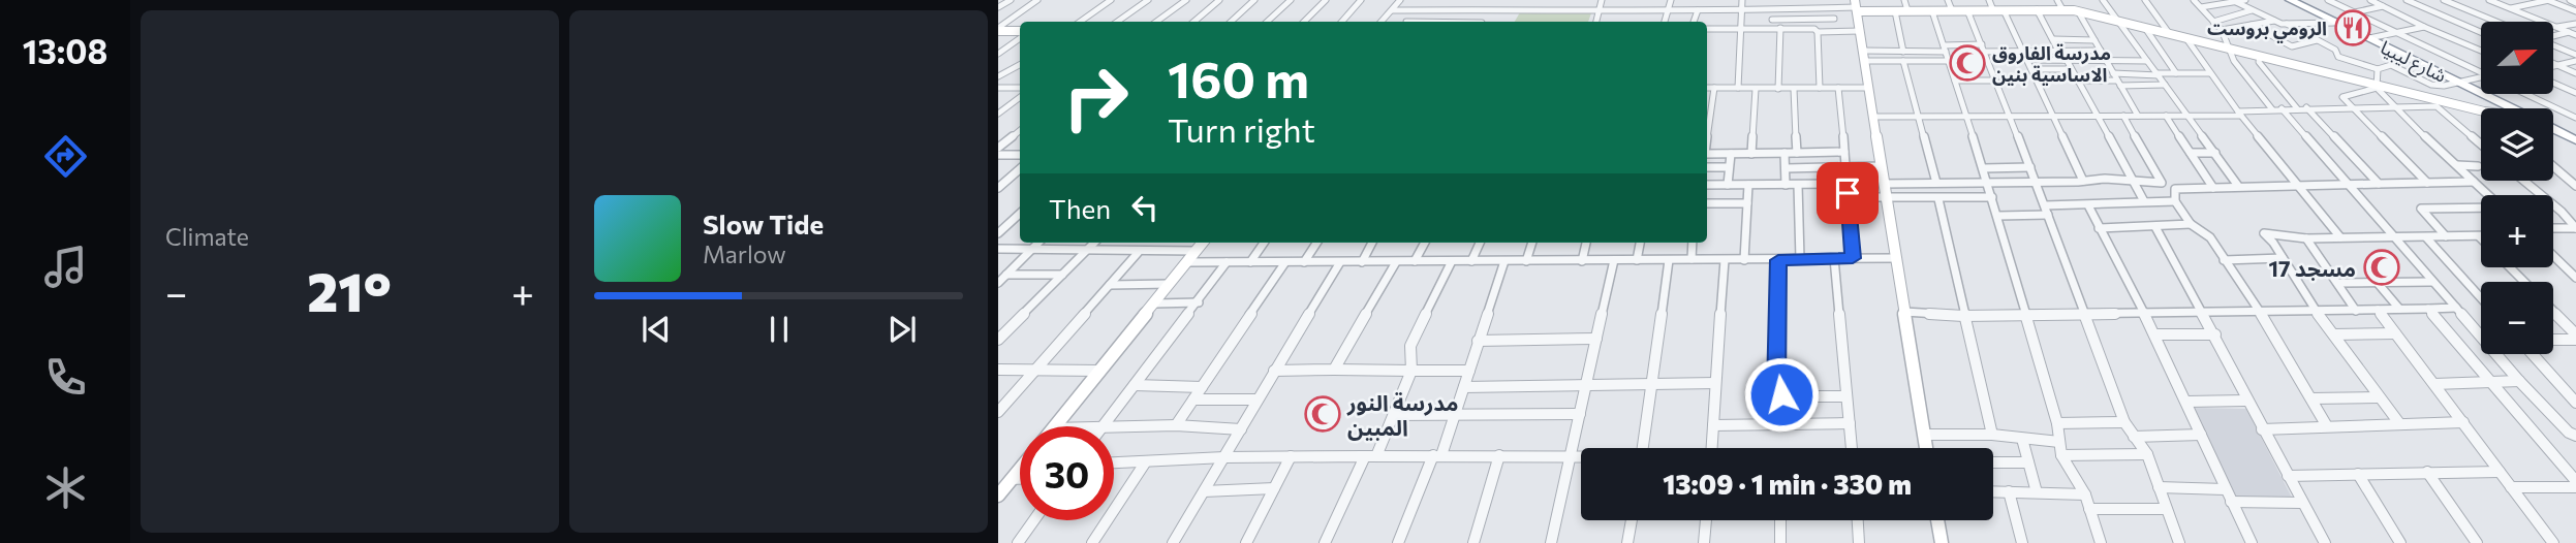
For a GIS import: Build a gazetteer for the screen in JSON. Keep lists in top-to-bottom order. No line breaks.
{"streets":{"highway":["شارع ليبيا"]},"places":{"restaurant":["الرومي بروست"],"mosque":["مدرسة الفاروق الاساسية بنين","مسجد 17","مدرسة النور المبين"]},"north":"right","page":{"tabs":"13:08","tile":"Climate","map_buttons":["+","−"],"turn":["160 m","Turn right"],"then":"Then","song":["Slow Tide","Marlow"],"heat":["−","21°","+"],"limit":"30","trip":"13:09 · 1 min · 330 m"}}
